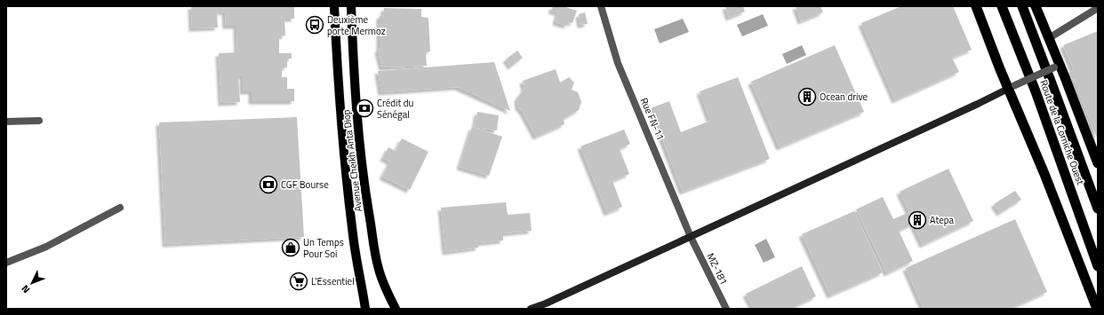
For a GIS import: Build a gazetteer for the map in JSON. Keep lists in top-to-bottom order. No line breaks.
{"streets":{"highway":["Route de la Corniche Ouest"],"main road":["Avenue Cheikh Anta Diop"],"street":["Rue FN-11","MZ-181"]},"crossings":[["Rue FN-11","MZ-181"]],"places":{"bus stop":["Deuxième porte Mermoz"],"building":["Ocean drive","Atepa"],"bank":["Crédit du Sénégal","CGF Bourse"],"shop":["Un Temps Pour Soi"],"supermarket":["L'Essentiel"]},"north":"bottom left"}
